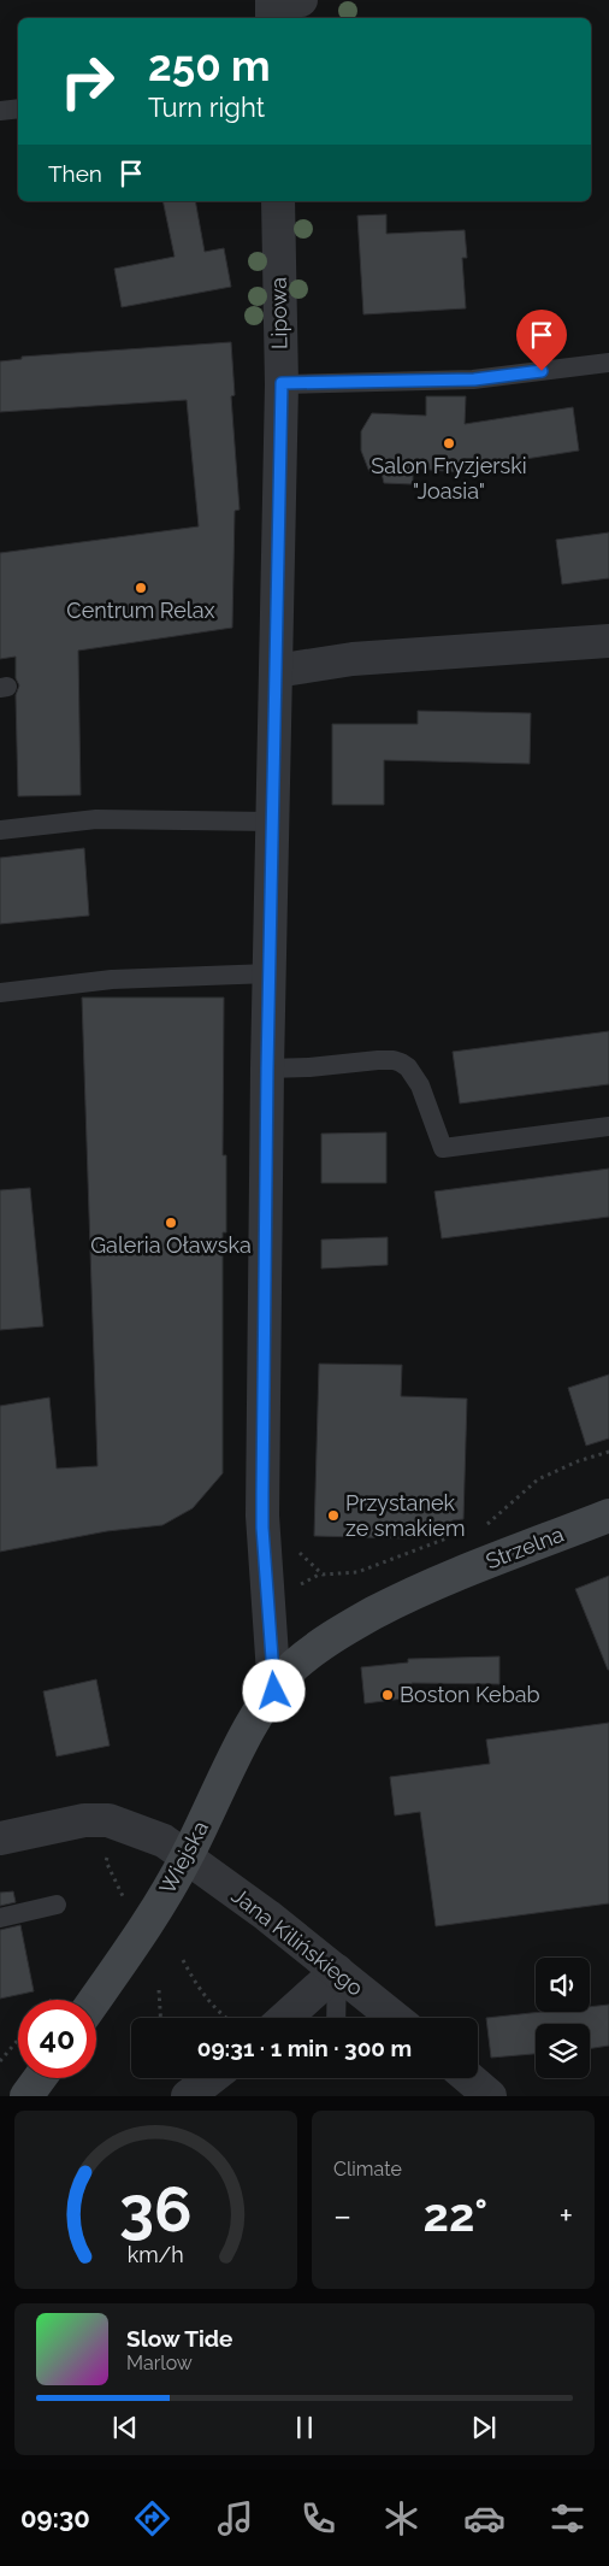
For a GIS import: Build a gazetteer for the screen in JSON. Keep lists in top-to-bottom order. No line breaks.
{"streets":{"main road":["Strzelna","Wiejska"],"street":["Lipowa","Jana Kilińskiego"]},"crossings":[["Lipowa","Strzelna"],["Lipowa","Wiejska"],["Strzelna","Wiejska"],["Wiejska","Jana Kilińskiego"]],"places":["Salon Fryzjerski \"Joasia\"","Centrum Relax","Galeria Oławska","Przystanek ze smakiem","Boston Kebab"],"page":{"turn":["250 m","Turn right"],"then":"Then","limit":"40","trip":"09:31 · 1 min · 300 m","tile":"Climate","heat":["−","22°","+"],"song":["Slow Tide","Marlow"],"tabs":"09:30","gauge":["36","km/h"]}}
